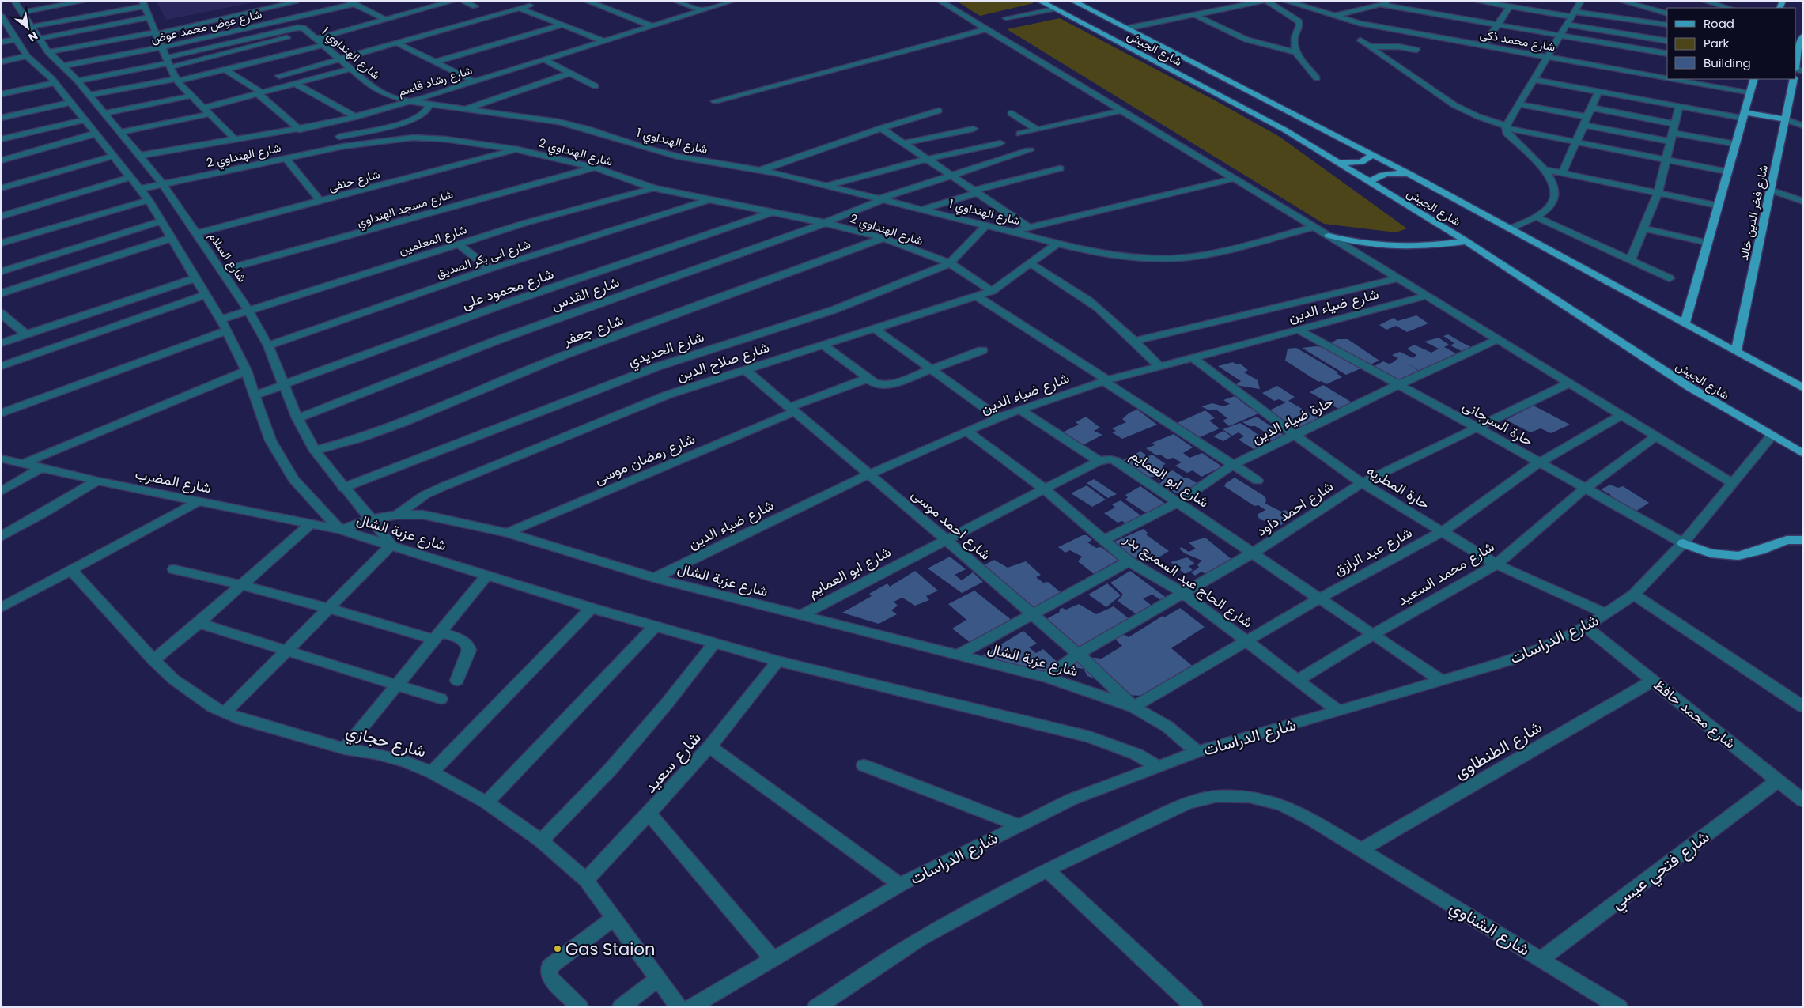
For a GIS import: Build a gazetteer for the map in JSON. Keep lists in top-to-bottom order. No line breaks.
{"streets":{"main road":["شارع الجيش","شارع فخر الدين خالد"],"street":["شارع عوض محمد عوض","شارع محمد ذكى","شارع الهنداوي 1","شارع رشاد قاسم","شارع الهنداوي 2","شارع حنفى","شارع مسجد الهنداوي","شارع المعلمين","شارع السلام","شارع ابى بكر الصديق","شارع محمود على","شارع القدس","شارع ضياء الدين","شارع جعفر","شارع الحديدي","شارع صلاح الدين","حارة ضياء الدين","حارة السرجانى","شارع رمضان موسى","شارع ابو العمايم","شارع المضرب","حارة المطريه","شارع احمد داود","شارع احمد موسى","شارع عزبة الشال","شارع عبد الرازق","شارع محمد السعيد","شارع الحاج عبد السميع بدر","شارع الدراسات","شارع محمد حافظ","شارع حجازي","شارع الطنطاوى","شارع سعيد","شارع فتحي عيسي","شارع الشناوي"]},"crossings":[["شارع عوض محمد عوض","شارع السلام"],["شارع الجيش","شارع فخر الدين خالد"],["شارع الجيش","شارع الدراسات"],["شارع الهنداوي 1","شارع رشاد قاسم"],["شارع الهنداوي 1","شارع القدس"],["شارع الهنداوي 1","شارع الحديدي"],["شارع الهنداوي 1","شارع صلاح الدين"],["شارع رشاد قاسم","شارع السلام"],["شارع الهنداوي 2","شارع حنفى"],["شارع الهنداوي 2","شارع مسجد الهنداوي"],["شارع الهنداوي 2","شارع المعلمين"],["شارع الهنداوي 2","شارع السلام"],["شارع الهنداوي 2","شارع ابى بكر الصديق"],["شارع الهنداوي 2","شارع محمود على"],["شارع الهنداوي 2","شارع القدس"],["شارع الهنداوي 2","شارع جعفر"],["شارع الهنداوي 2","شارع الحديدي"],["شارع الهنداوي 2","شارع صلاح الدين"],["شارع حنفى","شارع السلام"],["شارع مسجد الهنداوي","شارع السلام"],["شارع المعلمين","شارع السلام"],["شارع السلام","شارع ابى بكر الصديق"],["شارع السلام","شارع محمود على"],["شارع السلام","شارع القدس"],["شارع السلام","شارع جعفر"],["شارع السلام","شارع الحديدي"],["شارع السلام","شارع عزبة الشال"],["شارع ضياء الدين","حارة السرجانى"],["شارع ضياء الدين","حارة المطريه"],["شارع ضياء الدين","شارع احمد موسى"],["شارع ضياء الدين","شارع عزبة الشال"],["شارع ضياء الدين","شارع الحاج عبد السميع بدر"],["شارع صلاح الدين","شارع احمد موسى"],["شارع صلاح الدين","شارع عزبة الشال"],["حارة ضياء الدين","حارة السرجانى"],["حارة ضياء الدين","شارع ابو العمايم"],["حارة ضياء الدين","حارة المطريه"],["حارة ضياء الدين","شارع الحاج عبد السميع بدر"],["حارة السرجانى","شارع احمد داود"],["حارة السرجانى","شارع عبد الرازق"],["حارة السرجانى","شارع محمد السعيد"],["حارة السرجانى","شارع الدراسات"],["شارع رمضان موسى","شارع احمد موسى"],["شارع رمضان موسى","شارع عزبة الشال"],["شارع ابو العمايم","شارع احمد داود"],["شارع ابو العمايم","شارع احمد موسى"],["شارع ابو العمايم","شارع عزبة الشال"],["شارع ابو العمايم","شارع عبد الرازق"],["شارع ابو العمايم","شارع محمد السعيد"],["شارع ابو العمايم","شارع الحاج عبد السميع بدر"],["شارع ابو العمايم","شارع الدراسات"],["شارع المضرب","شارع عزبة الشال"],["حارة المطريه","شارع احمد داود"],["حارة المطريه","شارع عبد الرازق"],["حارة المطريه","شارع محمد السعيد"],["حارة المطريه","شارع الدراسات"],["شارع احمد داود","شارع احمد موسى"],["شارع احمد داود","شارع عزبة الشال"],["شارع احمد داود","شارع الحاج عبد السميع بدر"],["شارع احمد موسى","شارع عزبة الشال"],["شارع احمد موسى","شارع عبد الرازق"],["شارع عزبة الشال","شارع عبد الرازق"],["شارع عزبة الشال","شارع الدراسات"],["شارع عزبة الشال","شارع سعيد"],["شارع عبد الرازق","شارع الحاج عبد السميع بدر"],["شارع محمد السعيد","شارع الحاج عبد السميع بدر"],["شارع الحاج عبد السميع بدر","شارع الدراسات"],["شارع الدراسات","شارع محمد حافظ"],["شارع محمد حافظ","شارع الطنطاوى"],["شارع محمد حافظ","شارع فتحي عيسي"],["شارع حجازي","شارع سعيد"],["شارع الطنطاوى","شارع الشناوي"],["شارع فتحي عيسي","شارع الشناوي"]],"places":["Gas Staion"],"legend":["Road","Park","Building"],"north":"bottom right"}
